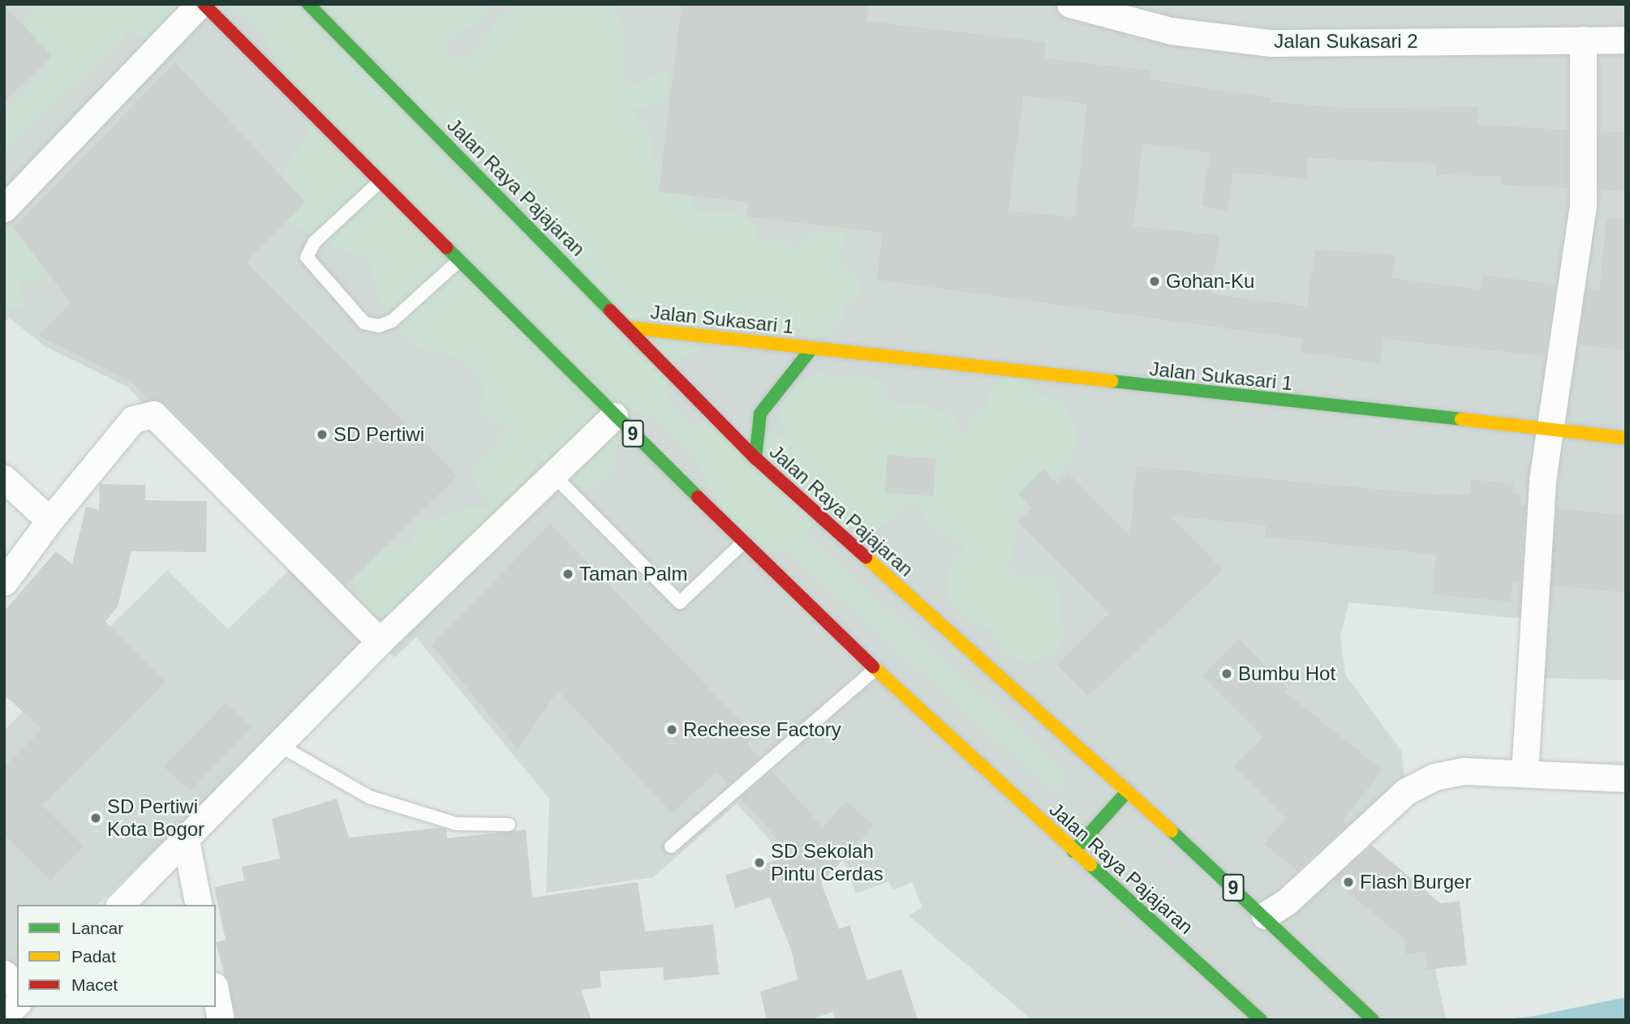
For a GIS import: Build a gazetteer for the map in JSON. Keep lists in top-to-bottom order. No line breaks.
{"streets":{"main road":["Jalan Raya Pajajaran","Jalan Sukasari 1","9"],"street":["Jalan Sukasari 2"]},"crossings":[["Jalan Raya Pajajaran","Jalan Sukasari 1"]],"places":["Gohan-Ku","SD Pertiwi","Taman Palm","Bumbu Hot","Recheese Factory","SD Pertiwi Kota Bogor","SD Sekolah Pintu Cerdas","Flash Burger"],"legend":["Lancar","Padat","Macet"]}
